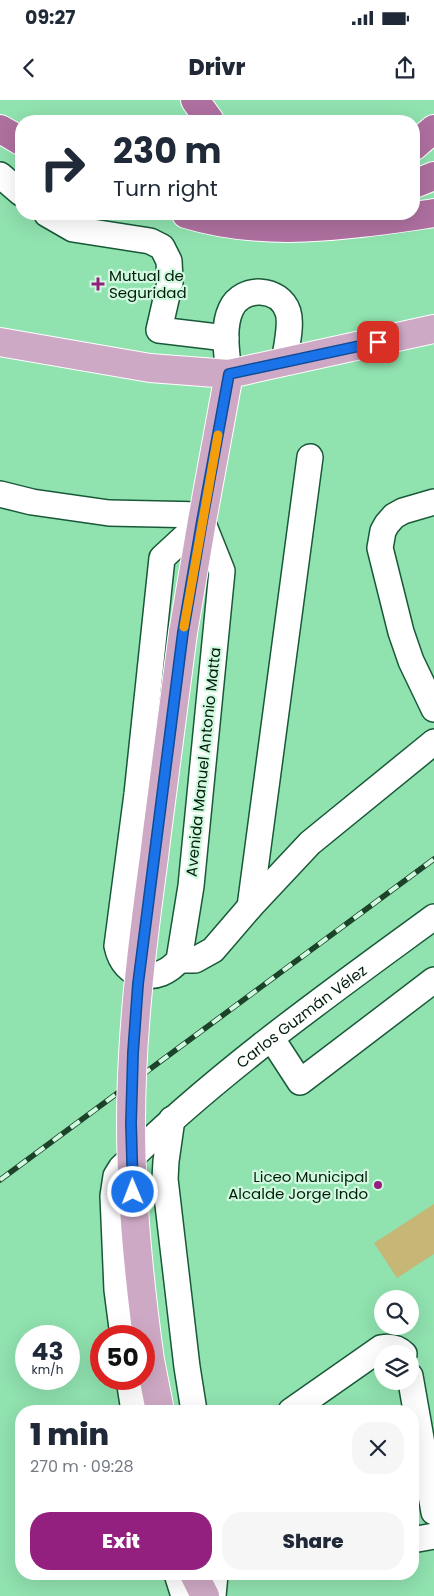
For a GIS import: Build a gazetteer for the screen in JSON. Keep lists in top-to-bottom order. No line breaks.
{"streets":{"street":["Avenida Manuel Antonio Matta","Carlos Guzmán Vélez"]},"places":{"health":["Mutual de Seguridad"],"other":["Liceo Municipal Alcalde Jorge Indo"]},"page":{"status":"09:27","header":"Drivr","turn":["230 m","Turn right"],"speed":"43 km/h","limit":"50","heading":["1 min","270 m · 09:28"],"buttons":["Exit","Share"]}}
